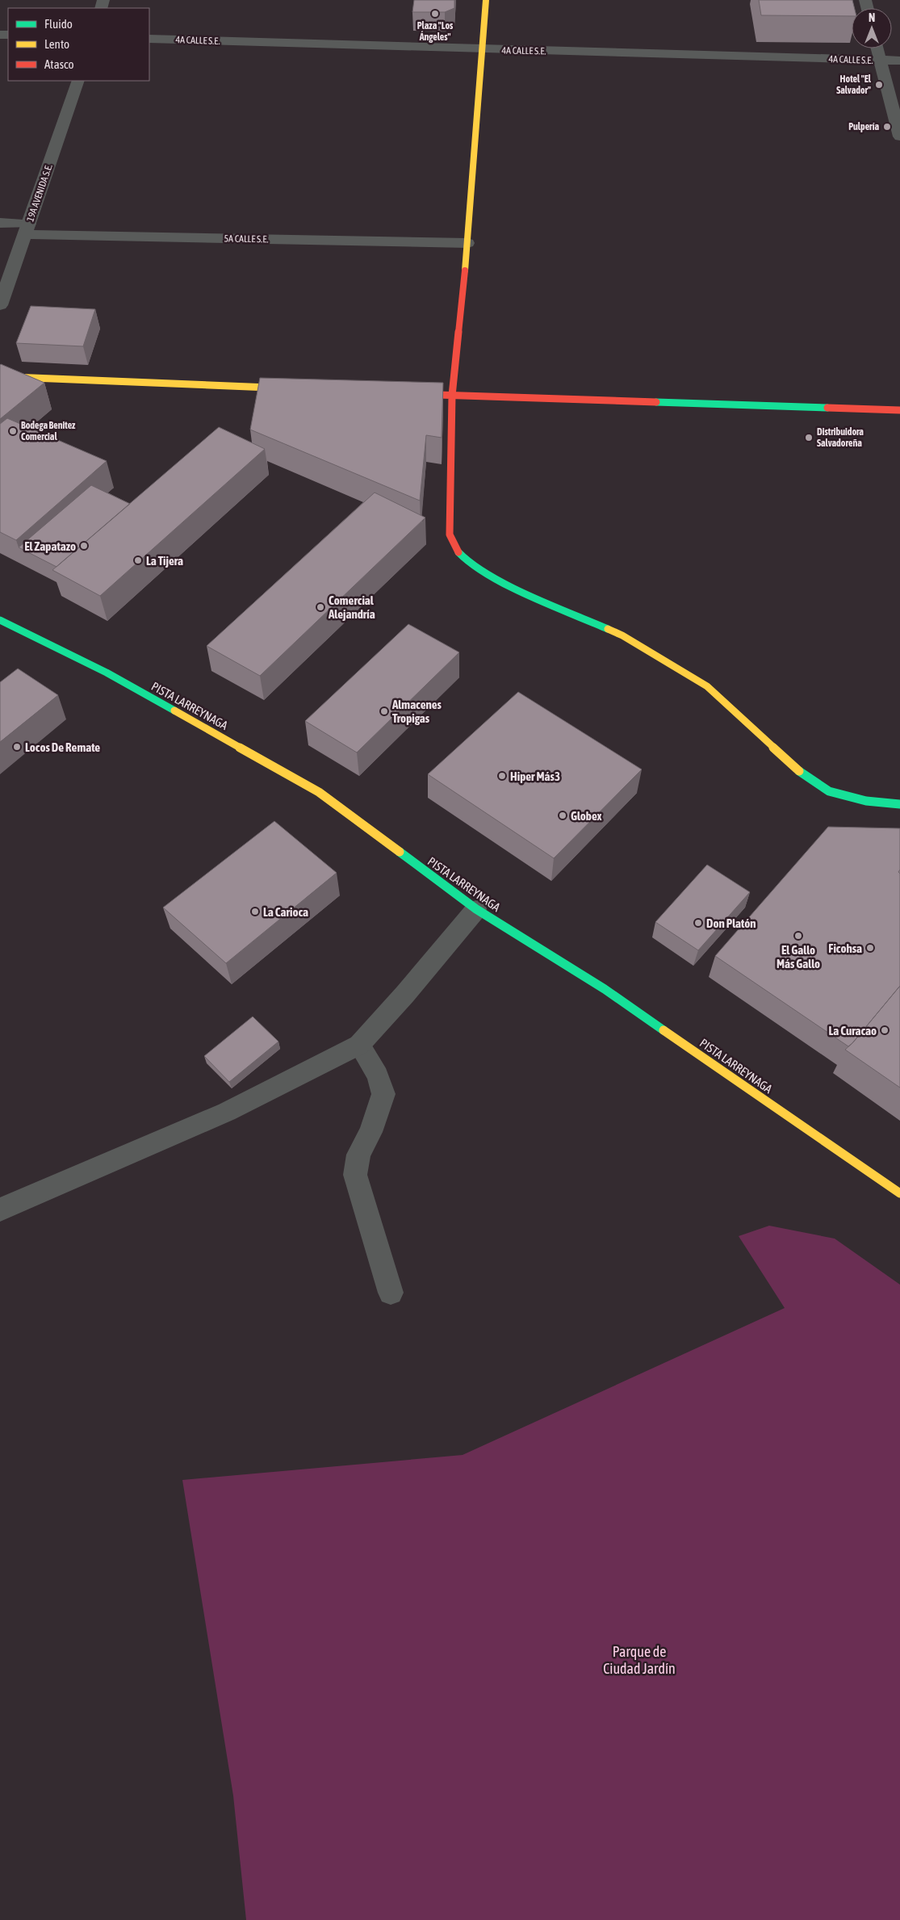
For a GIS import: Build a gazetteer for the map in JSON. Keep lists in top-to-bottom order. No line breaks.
{"streets":{"street":["4A CALLE S.E.","19A AVENIDA S.E.","5A CALLE S.E.","PISTA LARREYNAGA"]},"crossings":[["19A AVENIDA S.E.","5A CALLE S.E."]],"parks":["Parque de Ciudad Jardín"],"places":["Plaza \"Los Ángeles\"","Hotel \"El Salvador\"","Pulpería","Bodega Benitez Comercial","Distribuidora Salvadoreña","El Zapatazo","La Tijera","Comercial Alejandría","Almacenes Tropigas","Locos De Remate","Hiper Más3","Globex","La Carioca","Don Platón","El Gallo Más Gallo","Ficohsa","La Curacao"],"legend":["Fluido","Lento","Atasco"],"north":"top"}
